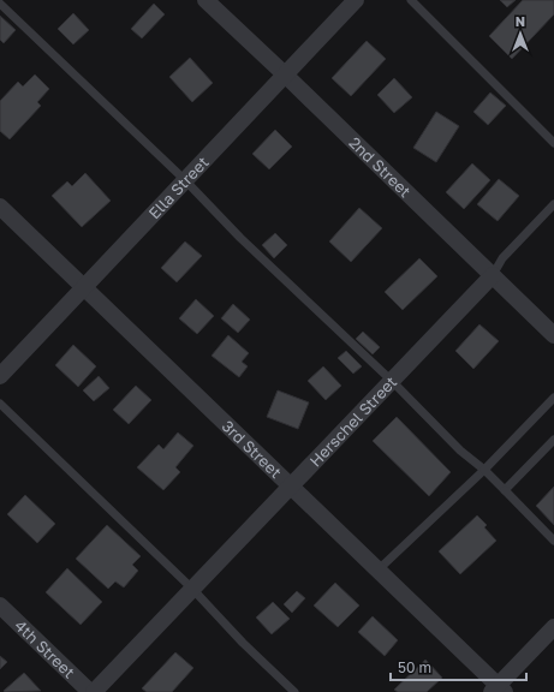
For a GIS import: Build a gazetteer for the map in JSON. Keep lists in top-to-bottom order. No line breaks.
{"streets":{"street":["2nd Street","Ella Street","Herschel Street","3rd Street","4th Street"]},"crossings":[["2nd Street","Ella Street"],["2nd Street","Herschel Street"],["Ella Street","3rd Street"],["Herschel Street","3rd Street"]],"scale_bar":"50 m","north":"top"}
